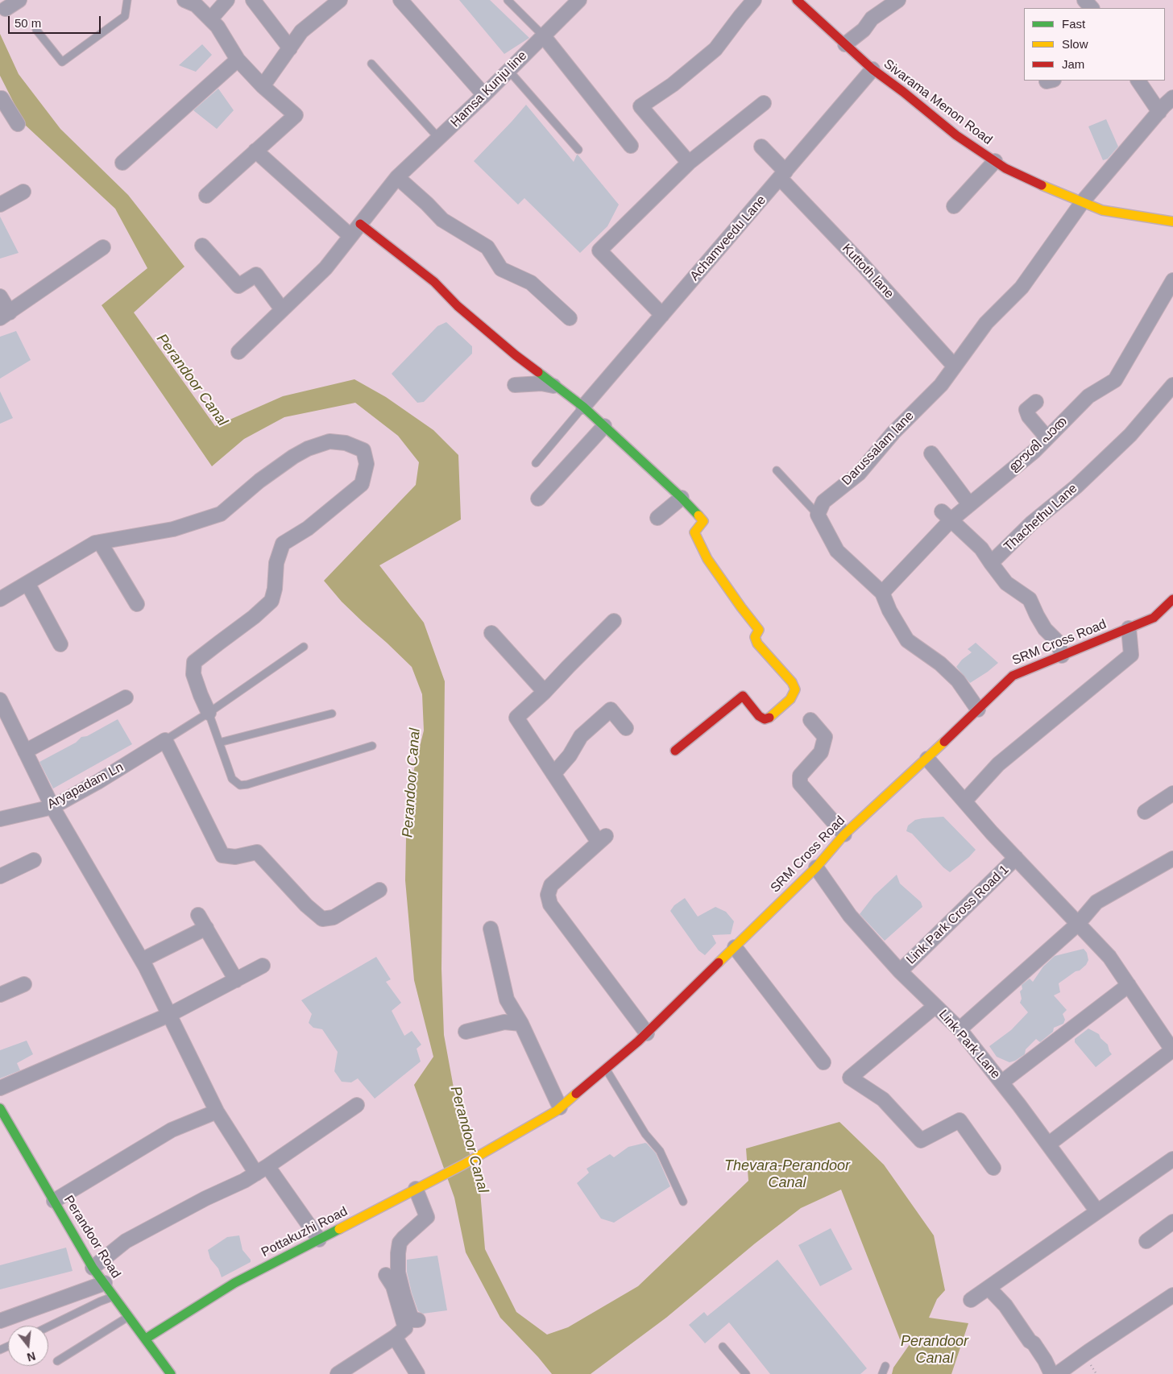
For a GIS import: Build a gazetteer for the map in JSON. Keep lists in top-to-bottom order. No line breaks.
{"streets":{"street":["Hamsa Kunju line","Sivarama Menon Road","Achamveedu Lane","Kuttoth lane","ഈശി പാത","Darussalam lane","Thachethu Lane","SRM Cross Road","Aryapadam Ln","Link Park Cross Road 1","Link Park Lane","Pottakuzhi Road","Perandoor Road"]},"crossings":[["Sivarama Menon Road","Achamveedu Lane"],["Sivarama Menon Road","Darussalam lane"],["Achamveedu Lane","Kuttoth lane"],["Kuttoth lane","Darussalam lane"],["SRM Cross Road","Link Park Lane"],["SRM Cross Road","Pottakuzhi Road"],["Link Park Cross Road 1","Link Park Lane"],["Pottakuzhi Road","Perandoor Road"]],"water":["Perandoor Canal","Thevara-Perandoor Canal"],"legend":["Fast","Slow","Jam"],"scale_bar":"50 m","north":"bottom"}
